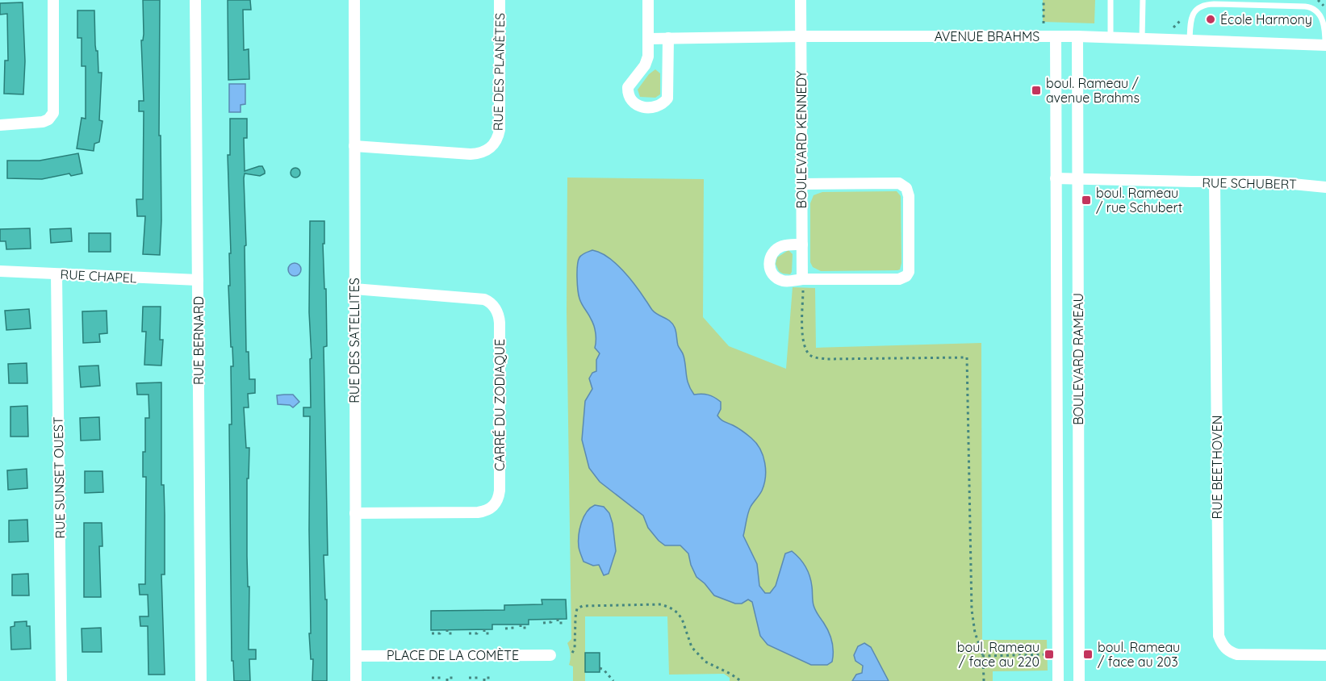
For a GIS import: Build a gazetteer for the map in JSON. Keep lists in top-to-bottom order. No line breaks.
{"streets":{"street":["AVENUE BRAHMS","RUE DES PLANÈTES","BOULEVARD KENNEDY","RUE SCHUBERT","RUE CHAPEL","RUE BERNARD","RUE DES SATELLITES","BOULEVARD RAMEAU","CARRÉ DU ZODIAQUE","RUE BEETHOVEN","RUE SUNSET OUEST","PLACE DE LA COMÈTE"]},"crossings":[["AVENUE BRAHMS","BOULEVARD KENNEDY"],["AVENUE BRAHMS","BOULEVARD RAMEAU"],["RUE DES PLANÈTES","RUE DES SATELLITES"],["RUE SCHUBERT","BOULEVARD RAMEAU"],["RUE SCHUBERT","RUE BEETHOVEN"],["RUE CHAPEL","RUE BERNARD"],["RUE CHAPEL","RUE SUNSET OUEST"],["RUE DES SATELLITES","CARRÉ DU ZODIAQUE"],["RUE DES SATELLITES","PLACE DE LA COMÈTE"]],"places":{"other":["École Harmony"],"transit":["boul. Rameau / avenue Brahms","boul. Rameau / rue Schubert","boul. Rameau / face au 220","boul. Rameau / face au 203"]}}
